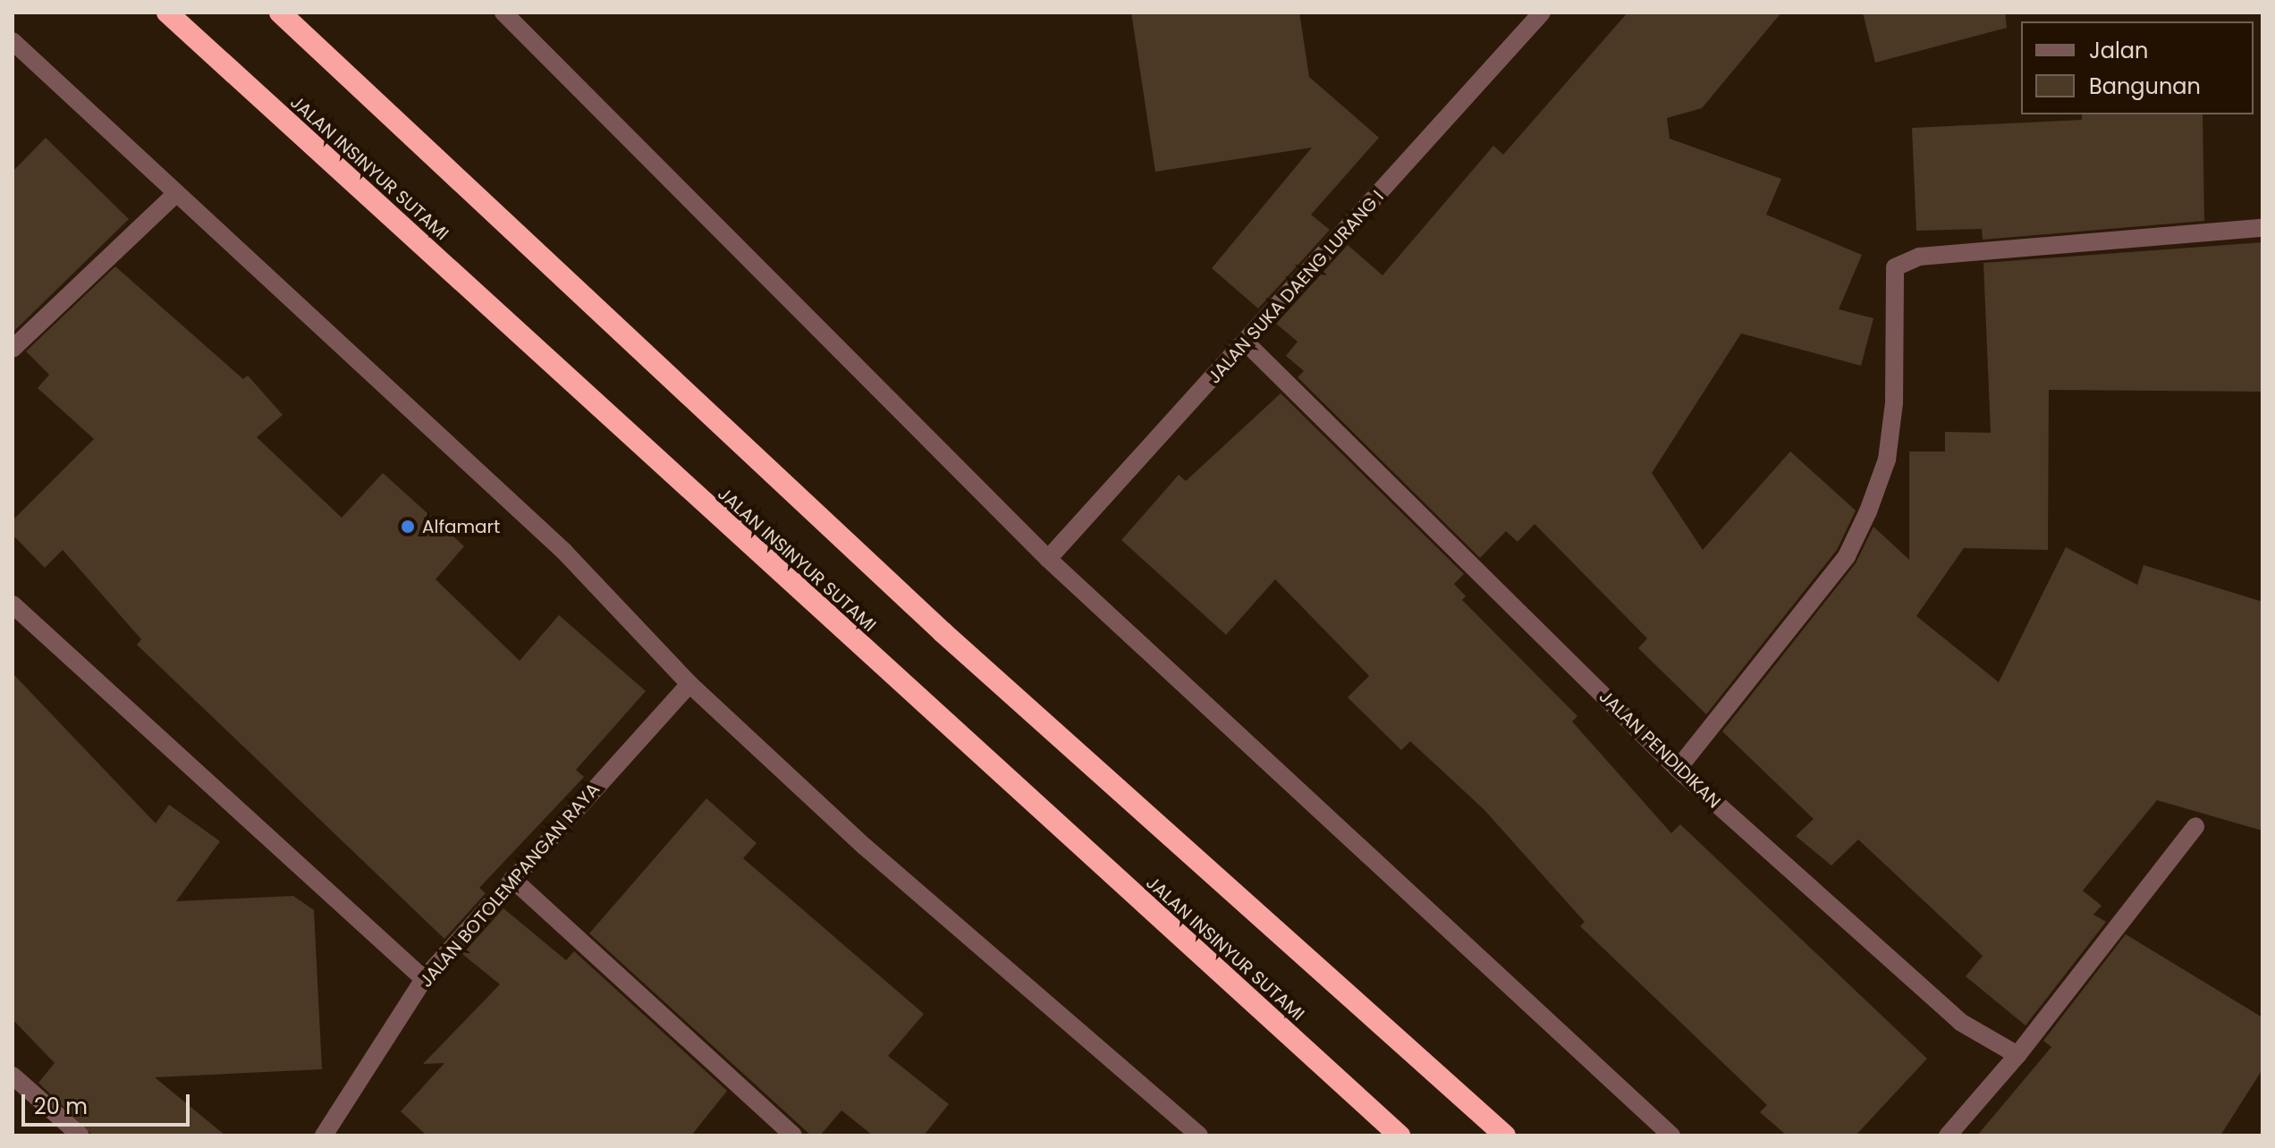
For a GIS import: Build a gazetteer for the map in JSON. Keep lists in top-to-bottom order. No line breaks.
{"streets":{"highway":["JALAN INSINYUR SUTAMI"],"street":["JALAN SUKA DAENG LURANG I","JALAN PENDIDIKAN","JALAN BOTOLEMPANGAN RAYA"]},"crossings":[["JALAN SUKA DAENG LURANG I","JALAN PENDIDIKAN"]],"places":["Alfamart"],"legend":["Jalan","Bangunan"],"scale_bar":"20 m"}
